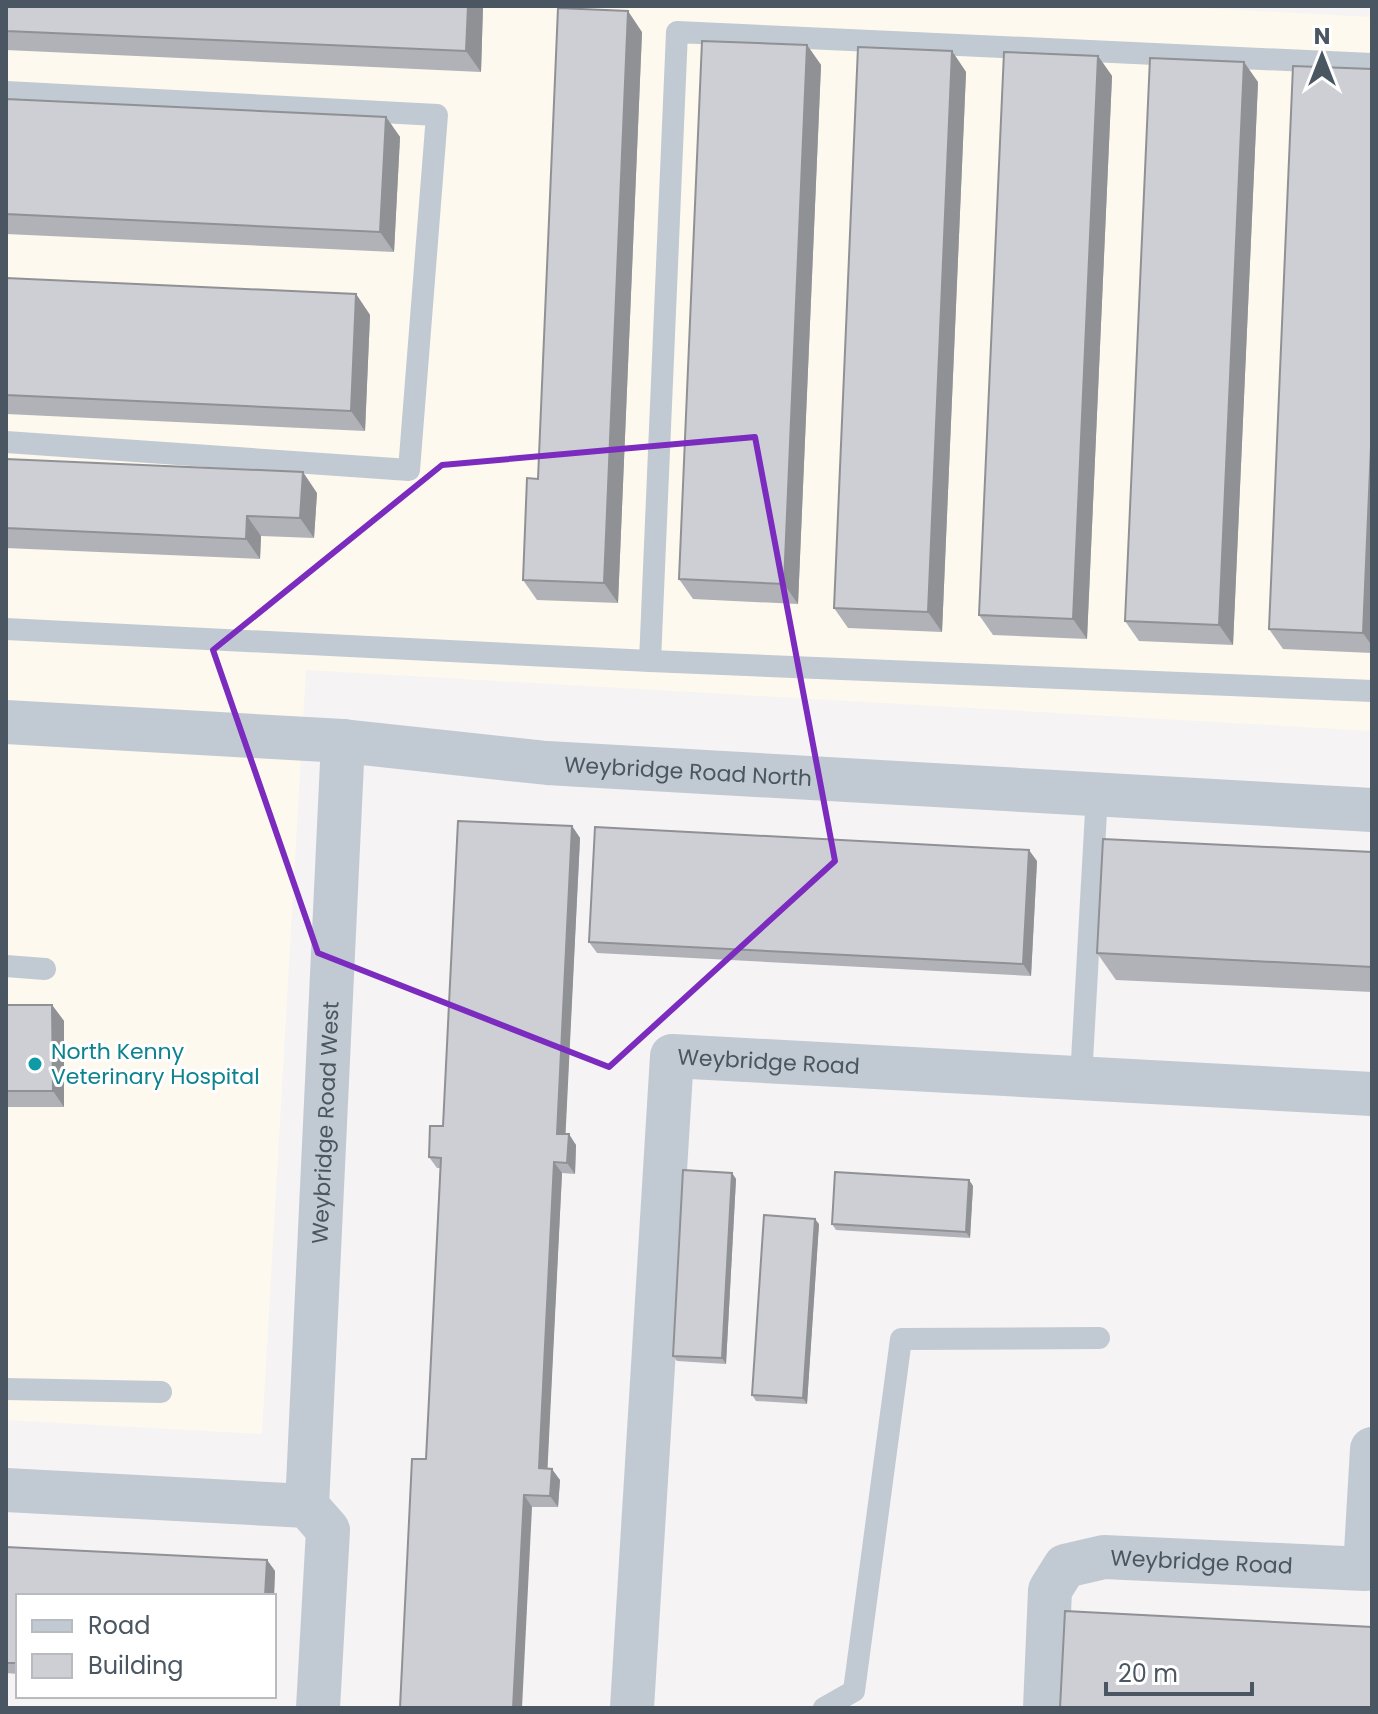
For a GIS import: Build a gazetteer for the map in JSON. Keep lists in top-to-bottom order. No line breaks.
{"streets":{"street":["Weybridge Road North","Weybridge Road","Weybridge Road West"]},"crossings":[["Weybridge Road North","Weybridge Road West"]],"places":["North Kenny Veterinary Hospital"],"legend":["Road","Building"],"scale_bar":"20 m","north":"top"}
